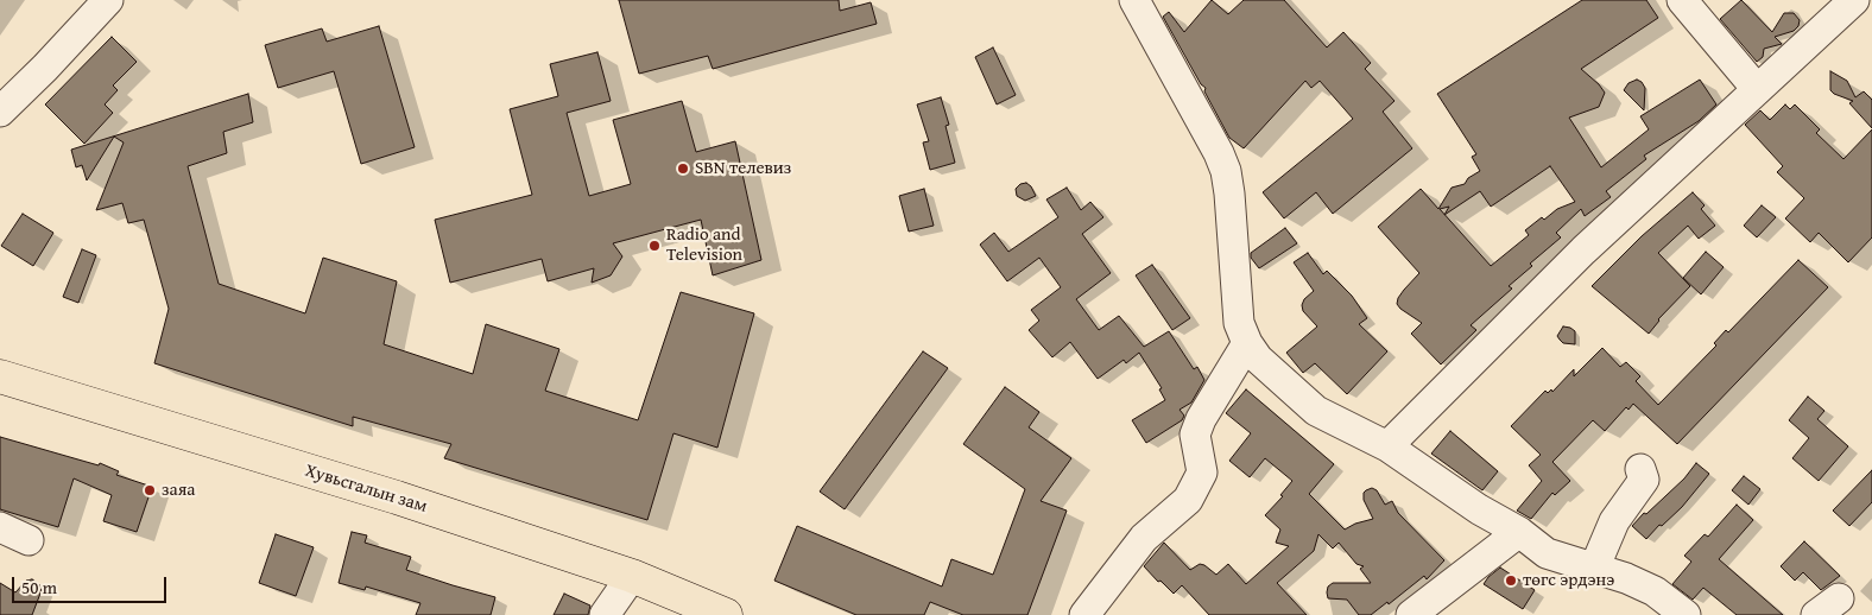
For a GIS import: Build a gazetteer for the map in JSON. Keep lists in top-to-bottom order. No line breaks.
{"streets":{"main road":["Хувьсгалын зам"]},"places":["SBN телевиз","Radio and Television","заяа","төгс эрдэнэ"],"scale_bar":"50 m"}
